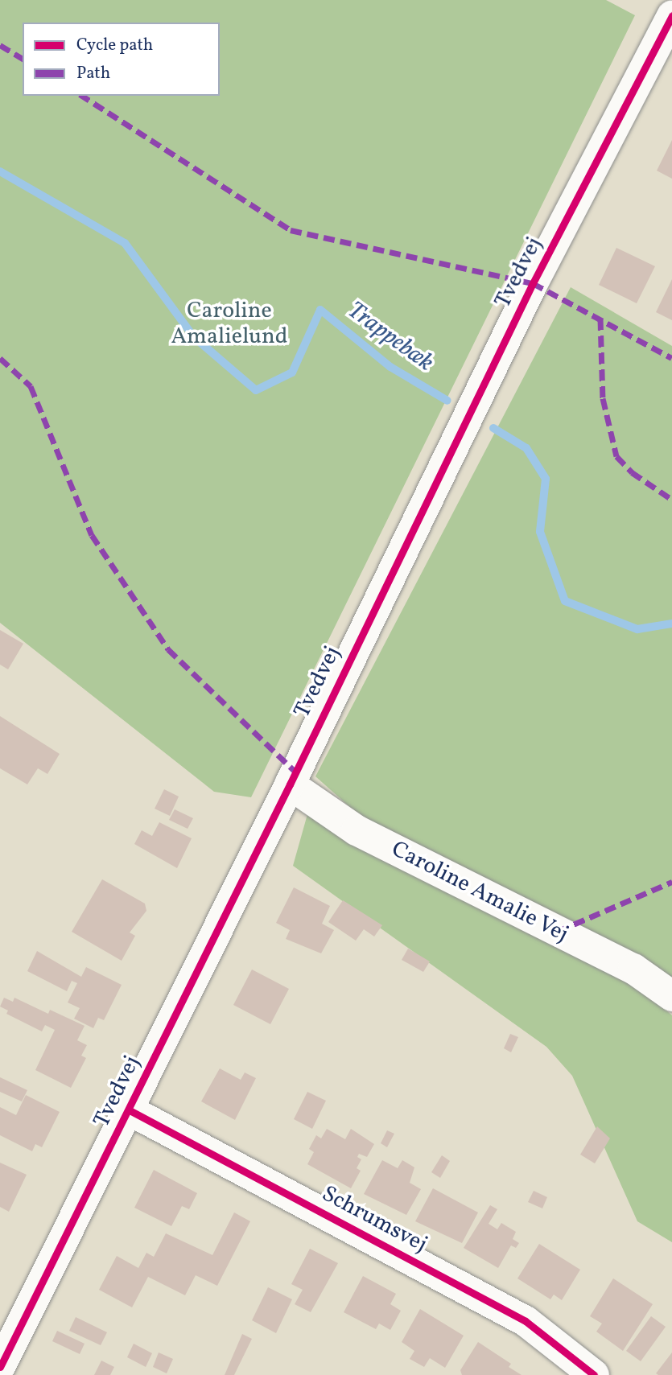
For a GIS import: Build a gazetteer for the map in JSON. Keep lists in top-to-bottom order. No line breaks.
{"streets":{"street":["Tvedvej","Caroline Amalie Vej","Schrumsvej"]},"crossings":[["Tvedvej","Caroline Amalie Vej"],["Tvedvej","Schrumsvej"]],"water":["Trappebæk"],"parks":["Caroline Amalielund"],"legend":["Cycle path","Path"]}
